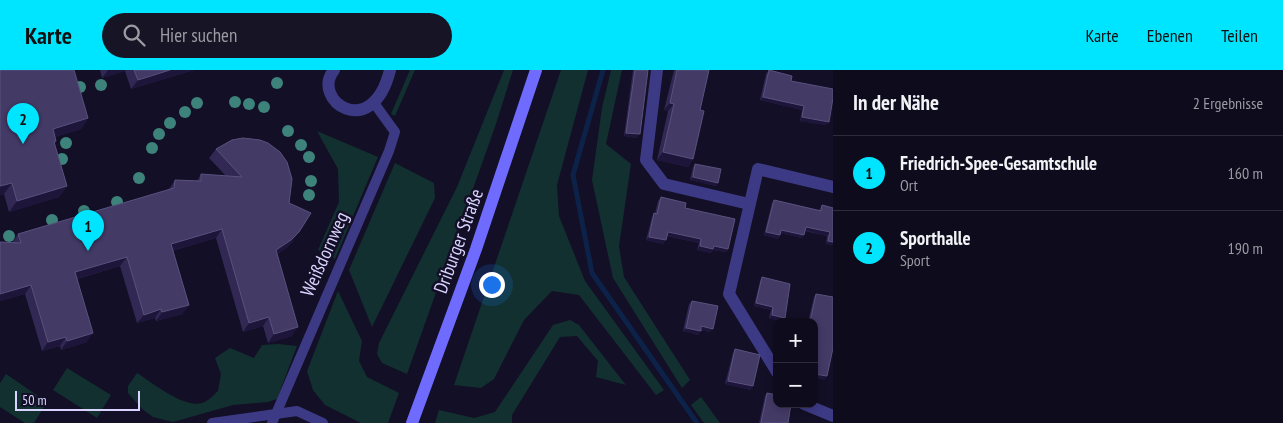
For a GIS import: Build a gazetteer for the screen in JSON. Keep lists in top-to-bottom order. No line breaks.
{"streets":{"main road":["Driburger Straße"],"lane":["Weißdornweg"]},"scale_bar":"50 m","page":{"header":"Karte","search":"Hier suchen","nav":["Karte","Ebenen","Teilen"],"heading":["In der Nähe","2 Ergebnisse"],"pins":["2","1"],"list":[{"mark":"1","name":"Friedrich-Spee-Gesamtschule","note":"Ort","value":"160 m"},{"mark":"2","name":"Sporthalle","note":"Sport","value":"190 m"}],"map_buttons":["+","−"],"scale":"50 m"}}
